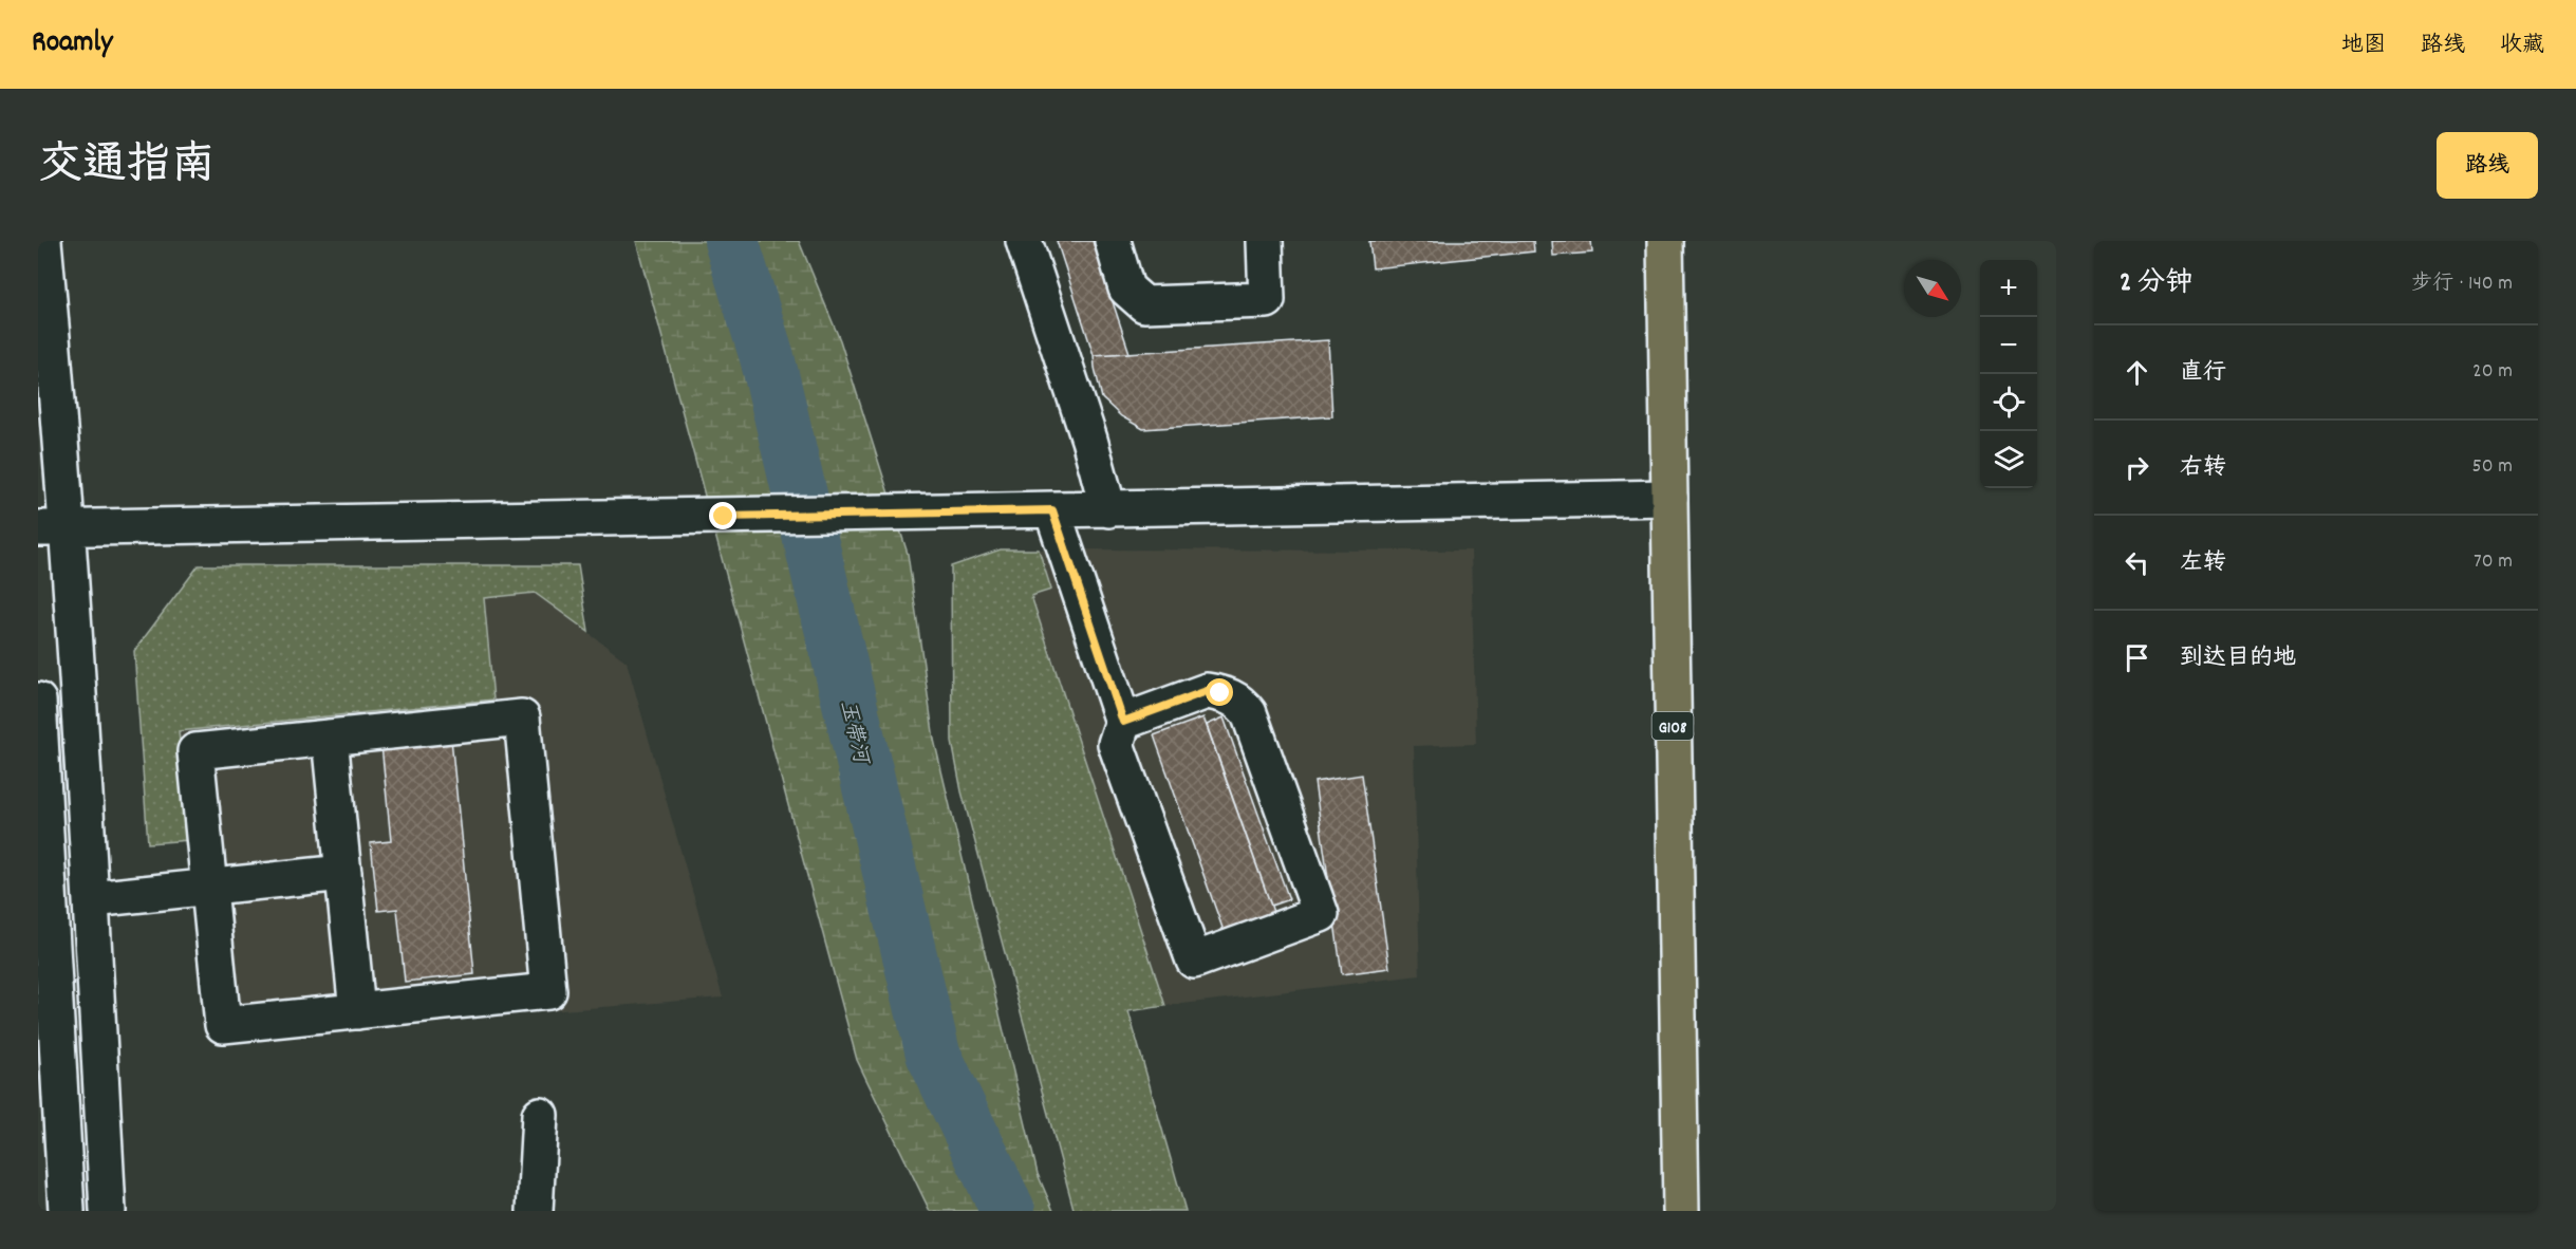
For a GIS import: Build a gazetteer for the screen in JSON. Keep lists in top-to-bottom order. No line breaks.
{"streets":{"highway":["G108"]},"water":["玉带河"],"north":"bottom right","page":{"header":"Roamly","nav":["地图","路线","收藏"],"title":"交通指南","buttons":"路线","heading":["2 分钟","步行 · 140 m"],"map_buttons":["+","−"],"list":[["直行","20 m"],["右转","50 m"],["左转","70 m"],"到达目的地"]}}
